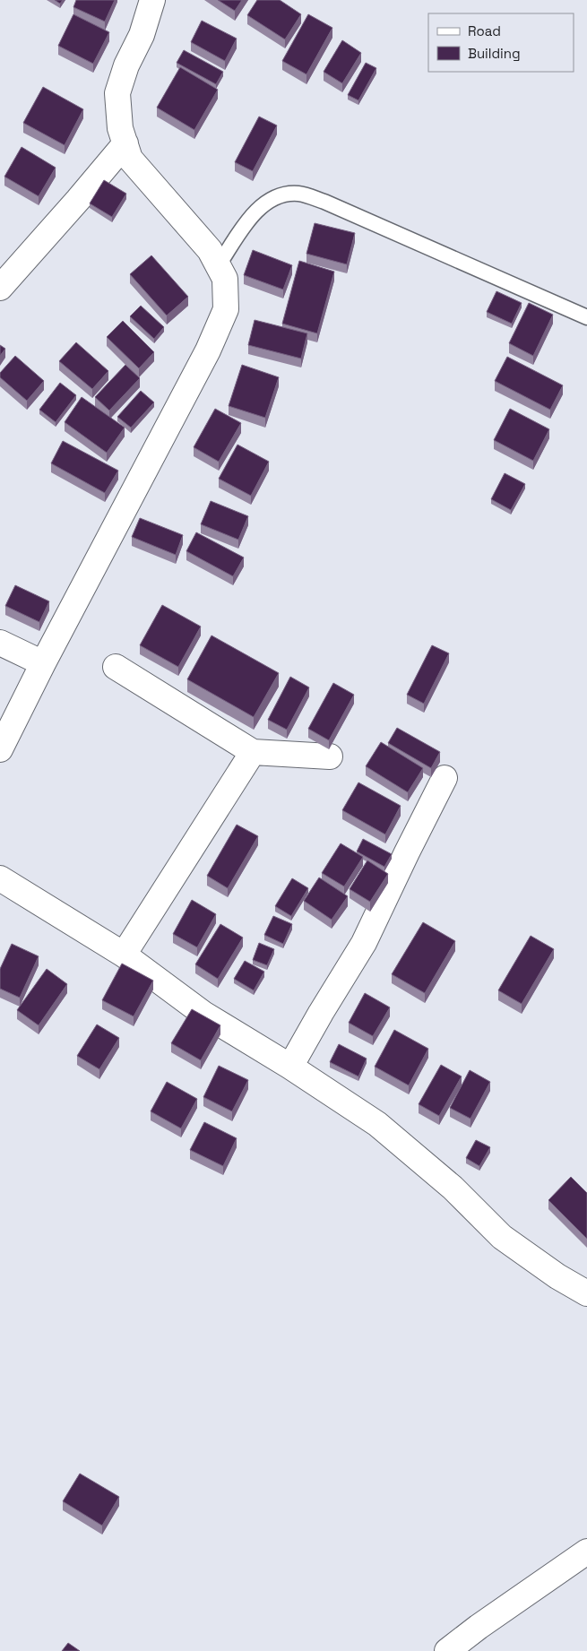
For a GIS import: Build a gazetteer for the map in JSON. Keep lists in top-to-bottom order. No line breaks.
{"legend":["Road","Building"]}
